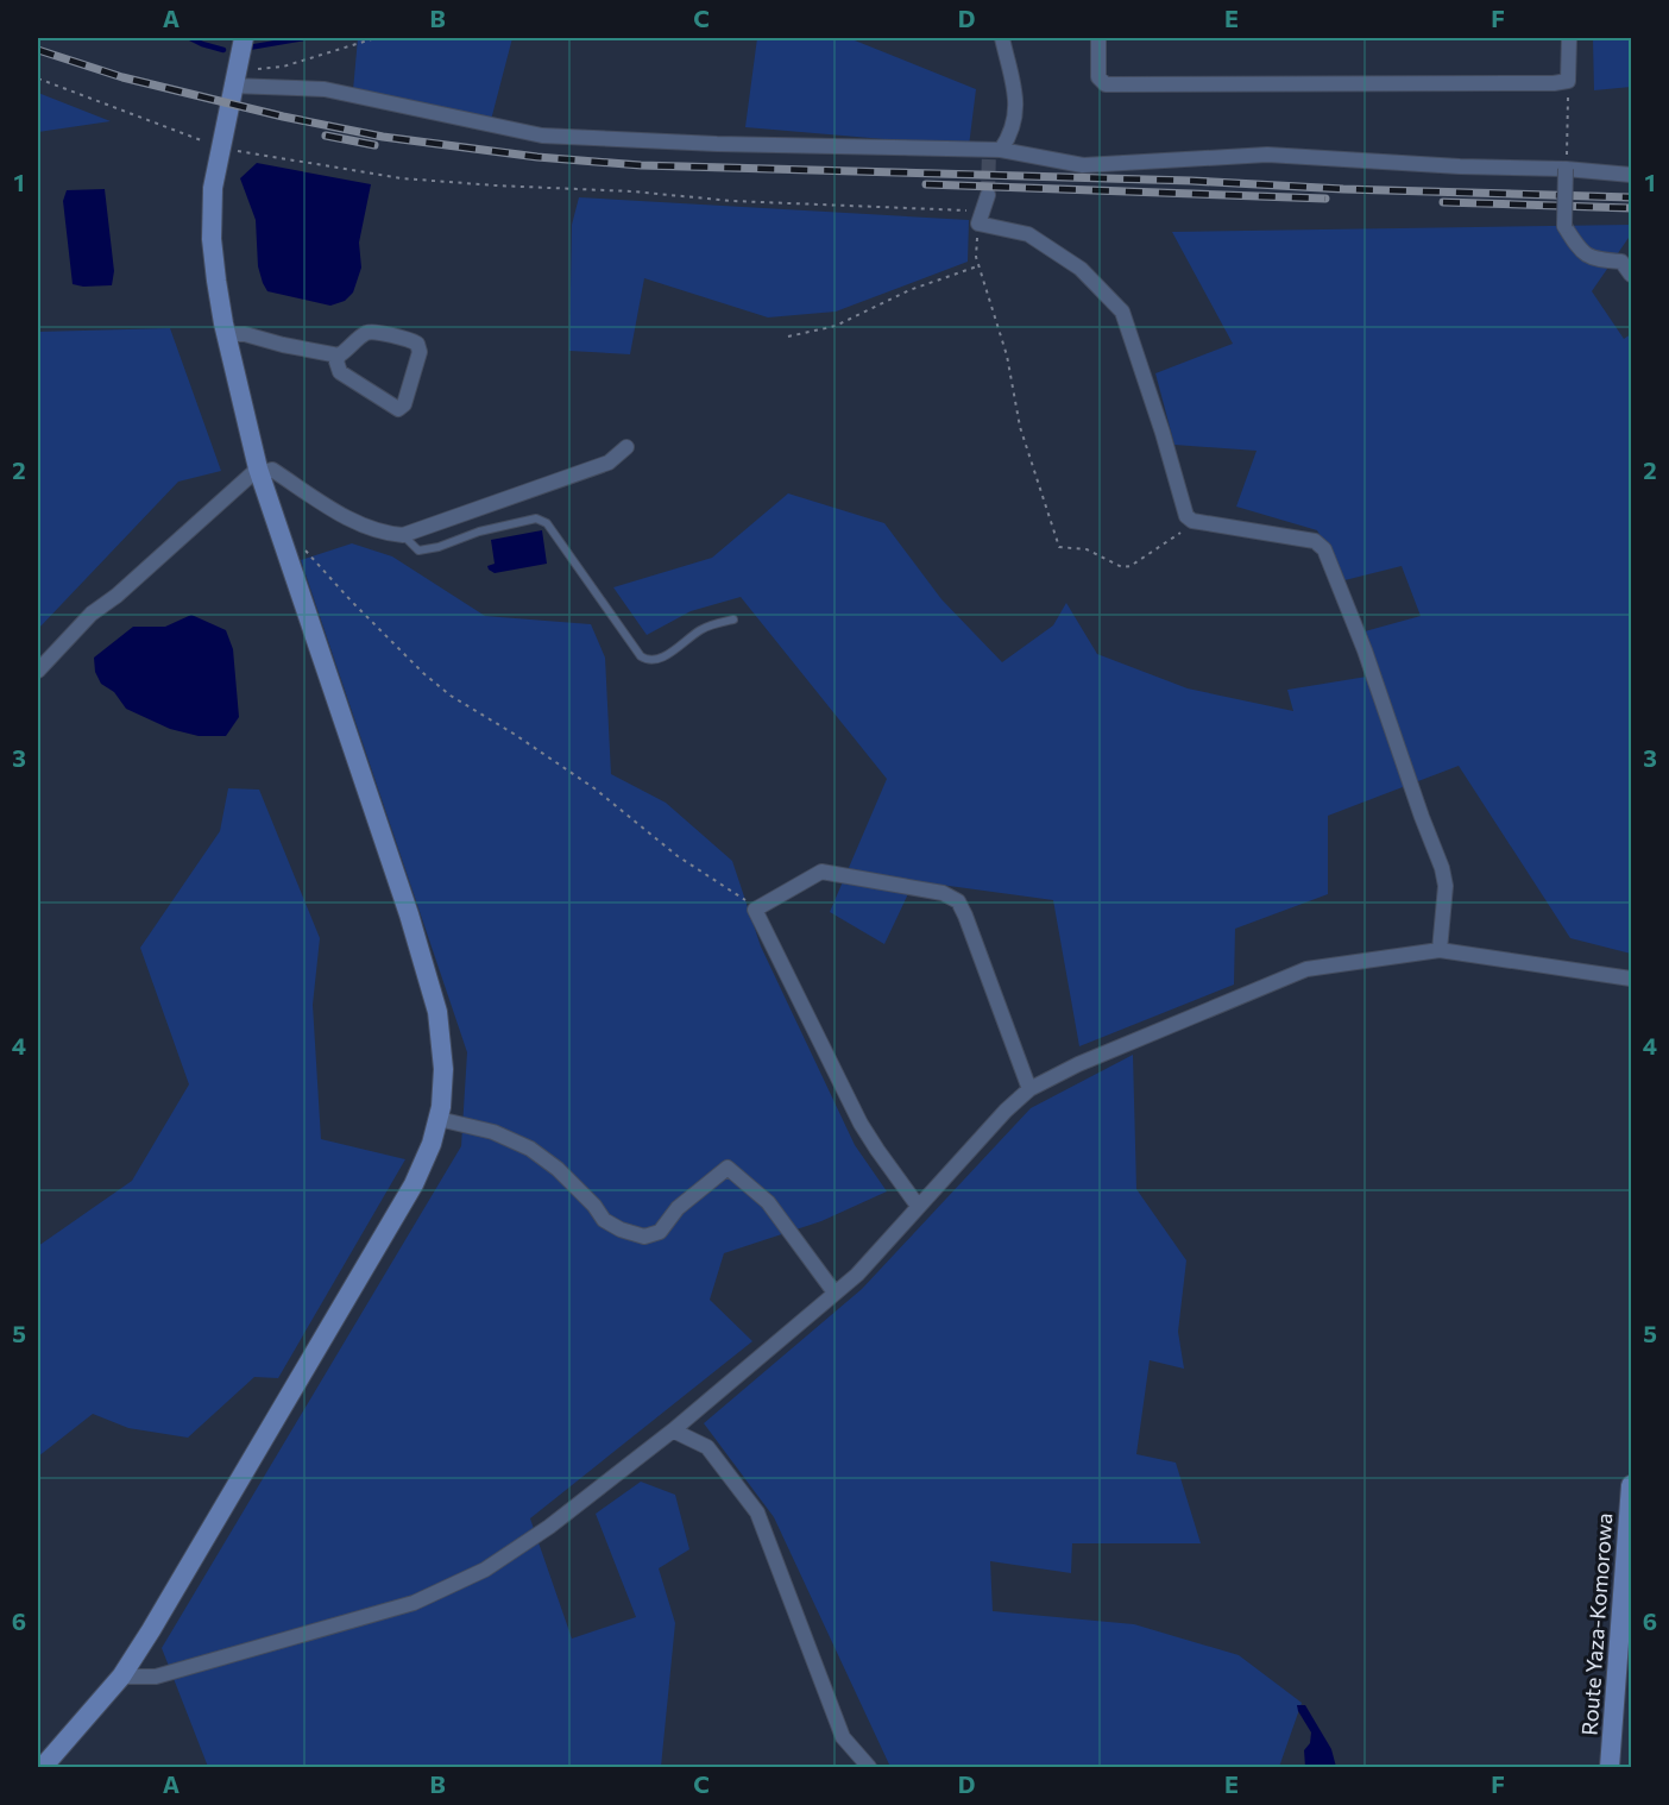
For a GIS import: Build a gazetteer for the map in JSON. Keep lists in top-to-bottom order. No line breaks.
{"streets":{"street":["Route Yaza-Komorowa"]},"grid":{"columns":["A","B","C","D","E","F"],"rows":["1","2","3","4","5","6"]}}
